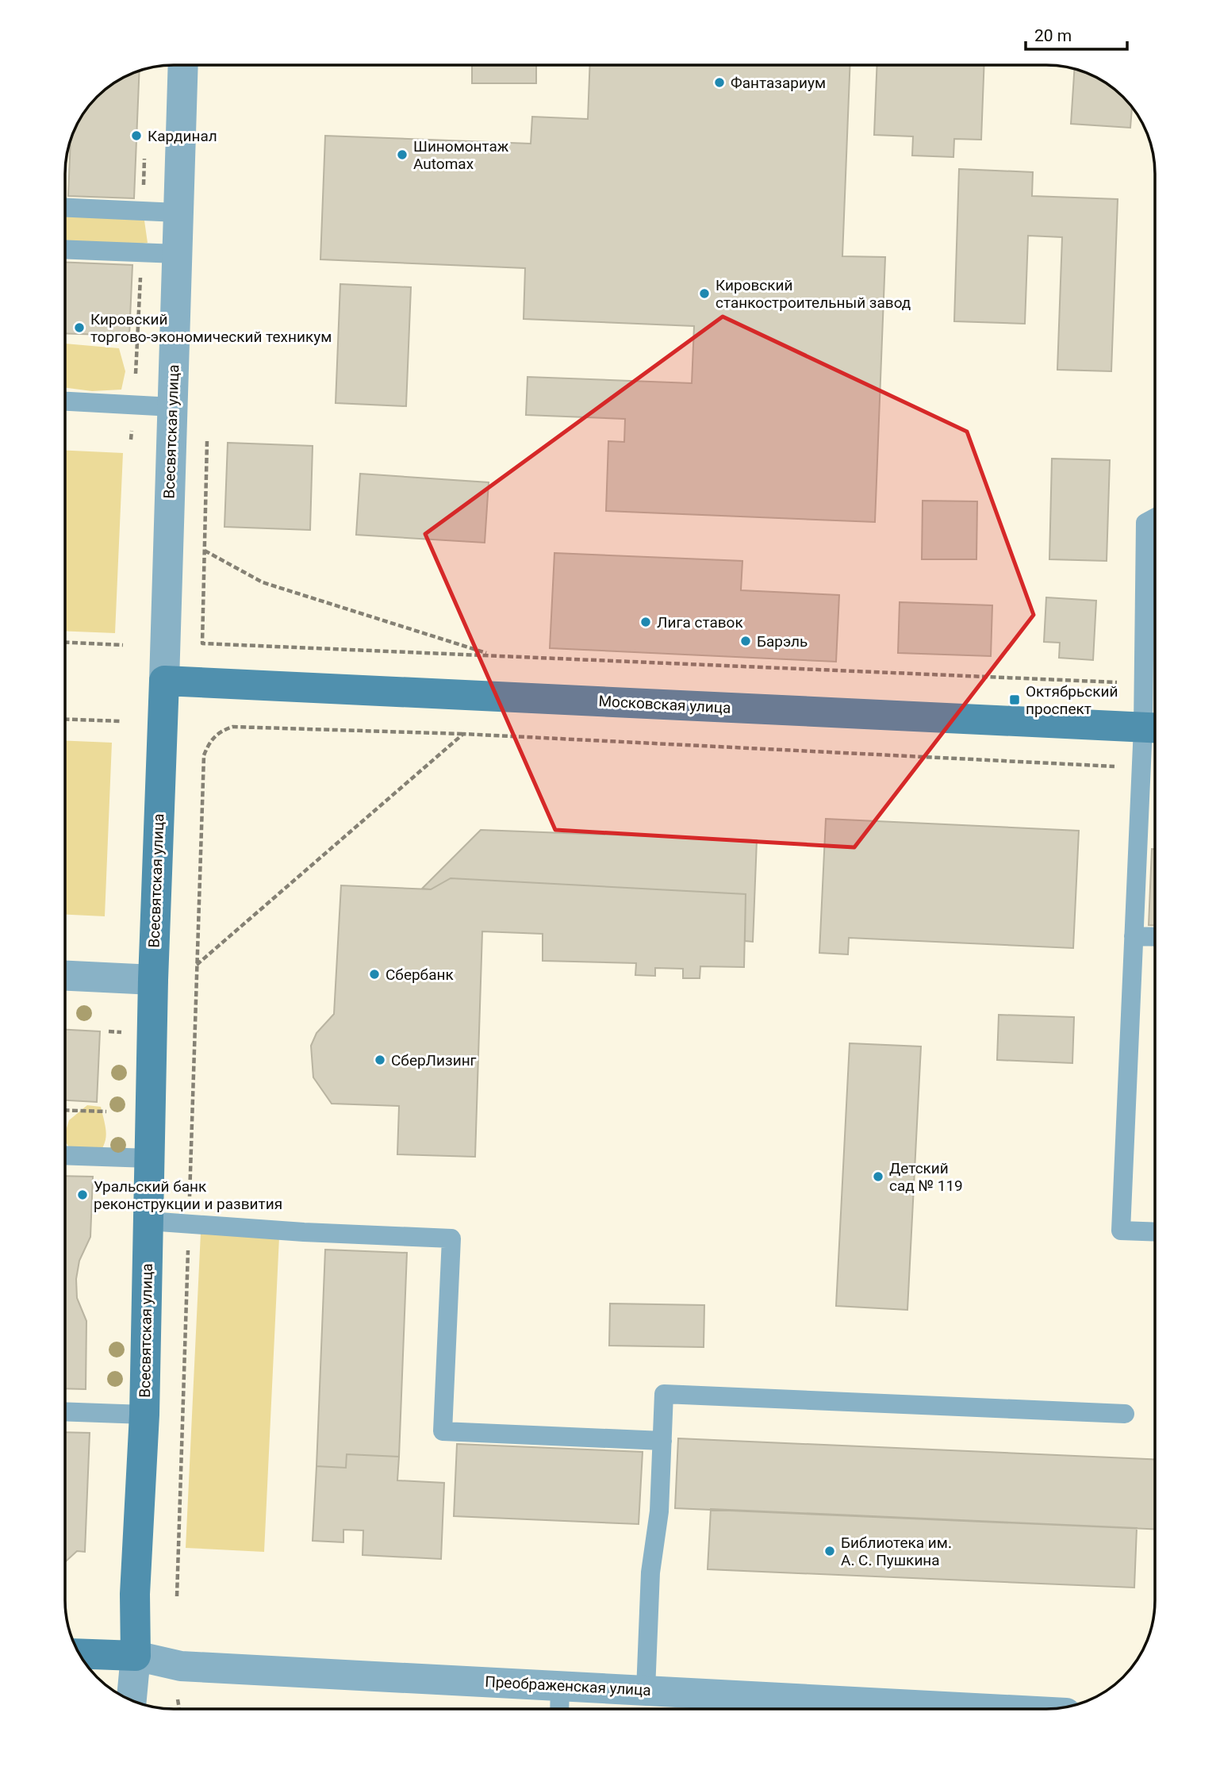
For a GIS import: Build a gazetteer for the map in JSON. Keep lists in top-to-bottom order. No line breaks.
{"streets":{"main road":["Всесвятская улица","Московская улица","Преображенская улица"]},"crossings":[["Всесвятская улица","Московская улица"],["Всесвятская улица","Преображенская улица"]],"places":{"other":["Фантазариум","Кардинал","Шиномонтаж Automax","Кировский станкостроительный завод","Кировский торгово-экономический техникум","Лига ставок","Барэль","Сбербанк","СберЛизинг","Детский сад № 119","Уральский банк реконструкции и развития","Библиотека им. А. С. Пушкина"],"transit":["Октябрьский проспект"]},"scale_bar":"20 m"}
